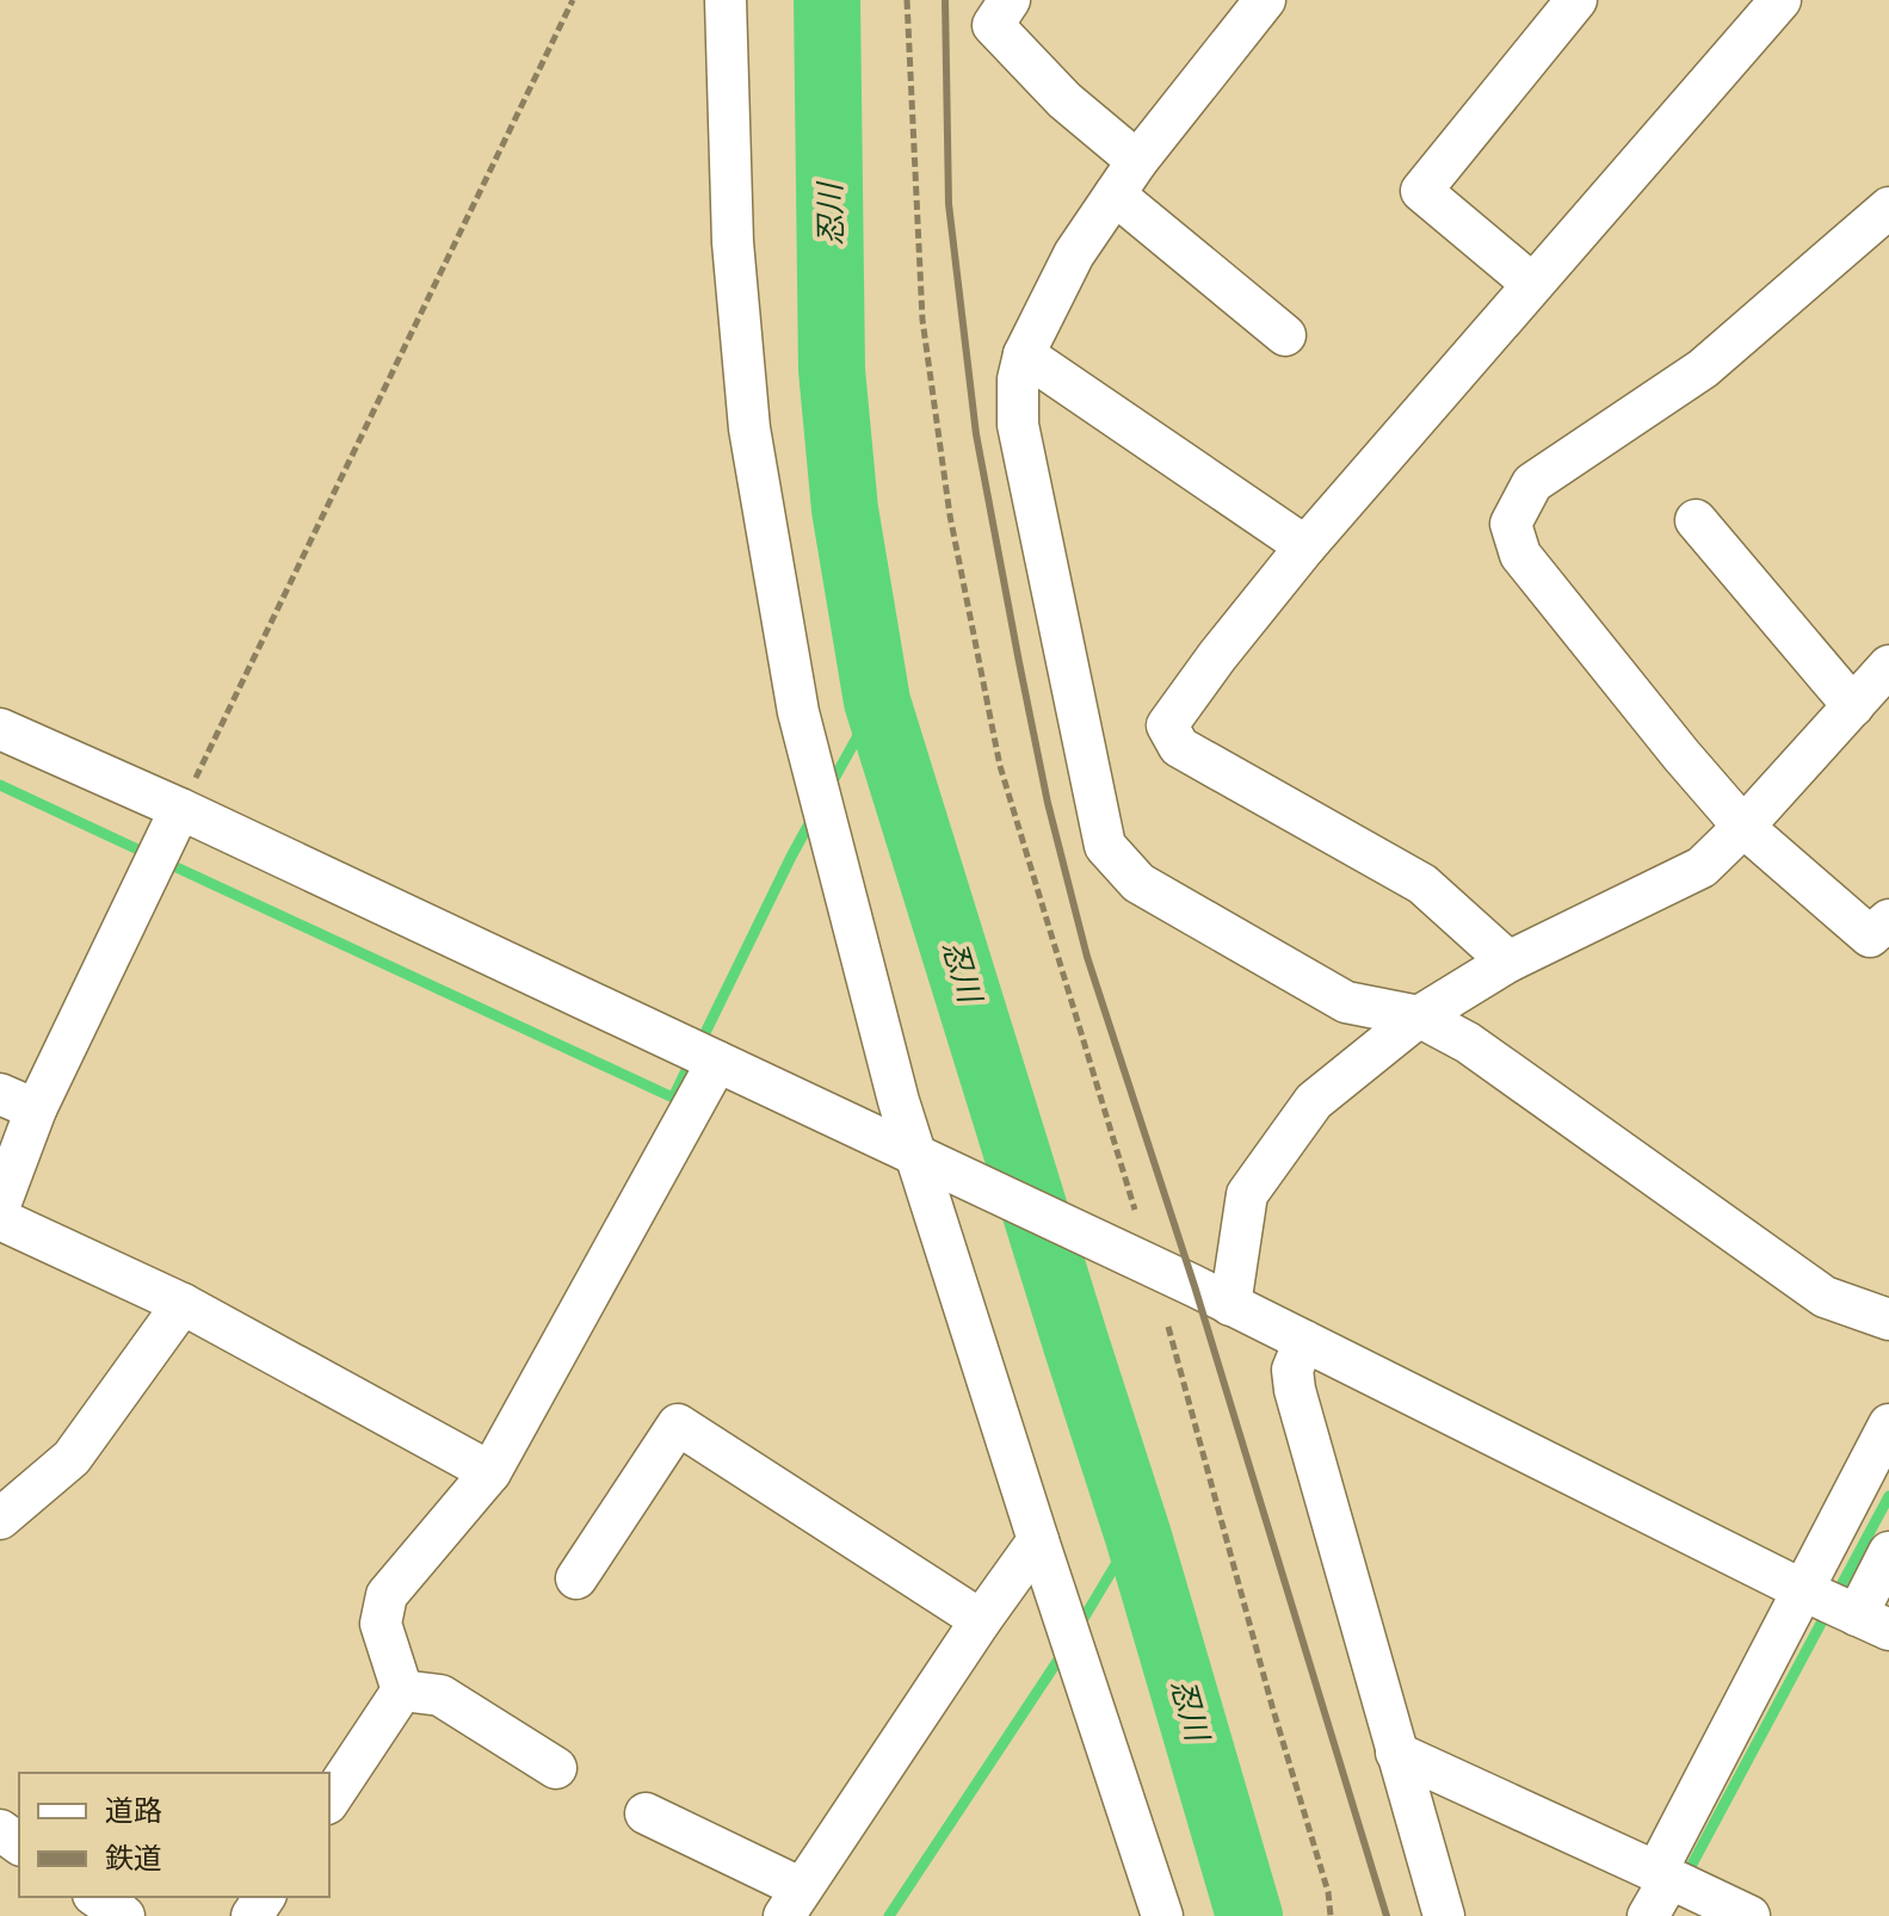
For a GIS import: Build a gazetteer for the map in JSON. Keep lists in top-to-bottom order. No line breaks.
{"water":["忍川"],"legend":["道路","鉄道"]}
